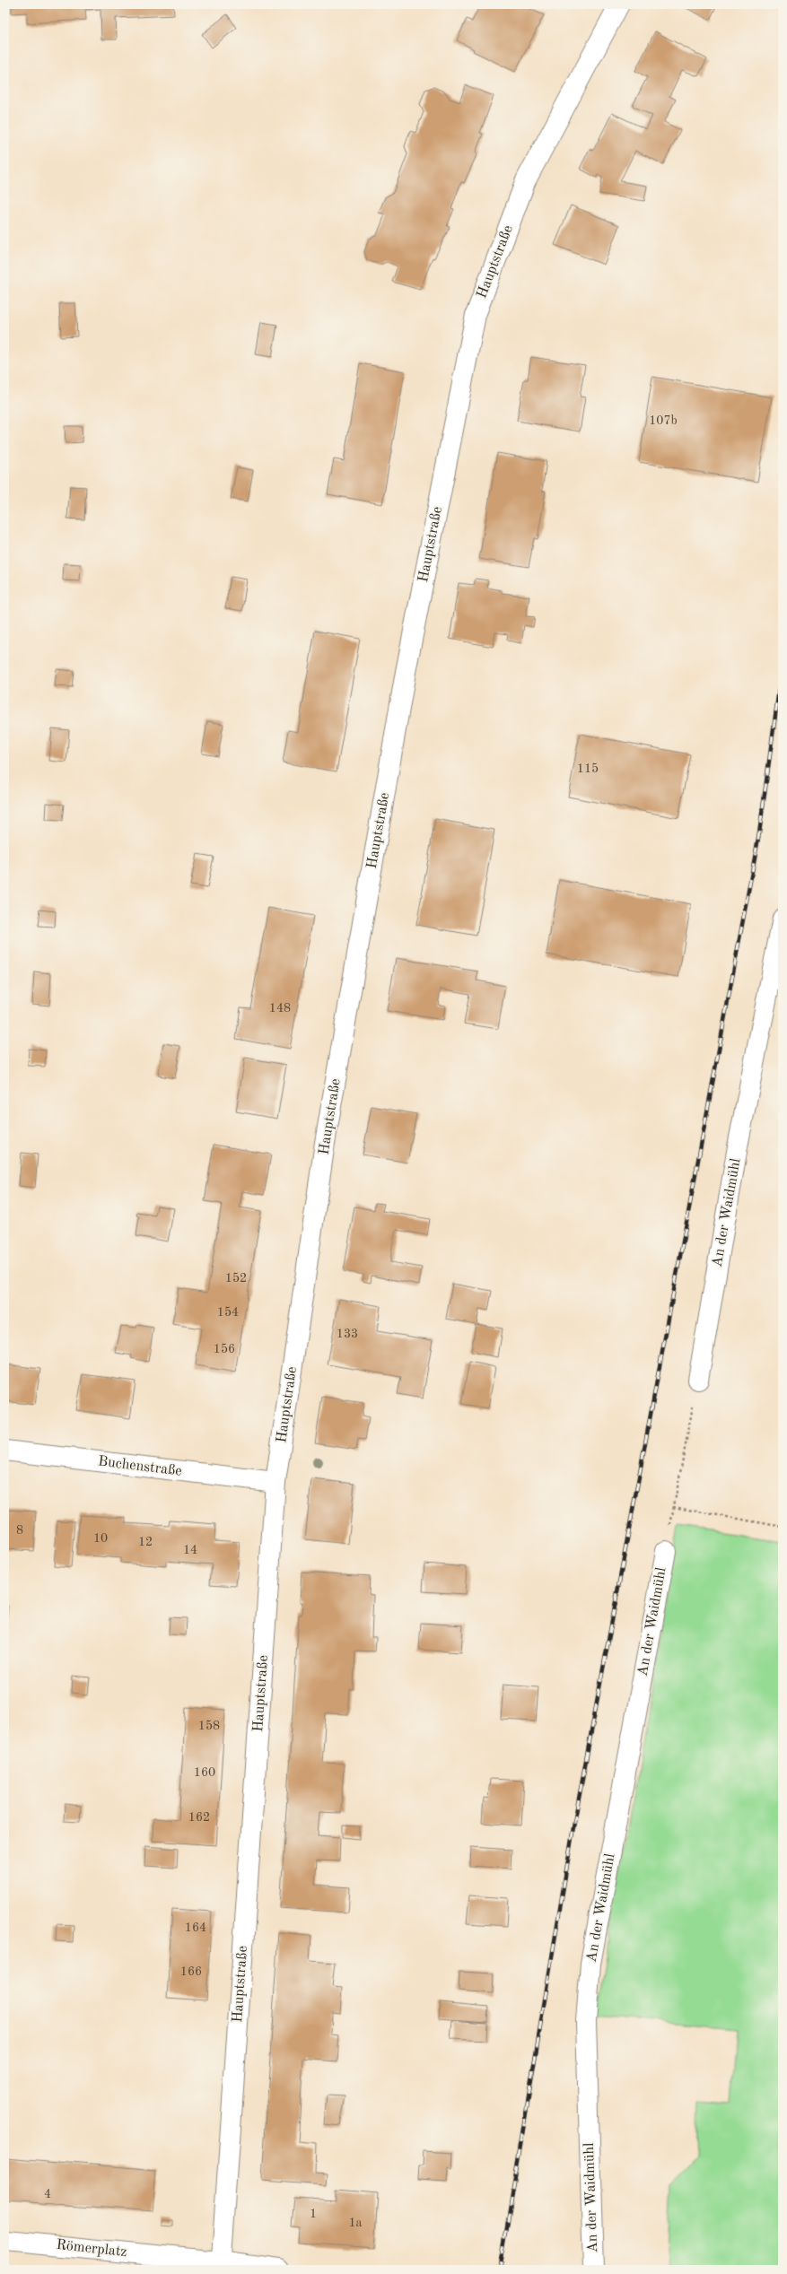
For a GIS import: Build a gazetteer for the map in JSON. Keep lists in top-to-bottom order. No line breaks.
{"streets":{"street":["Hauptstraße","An der Waidmühl","Buchenstraße","Römerplatz"]},"crossings":[["Hauptstraße","Buchenstraße"],["Hauptstraße","Römerplatz"]],"house_numbers":["107b","115","148","152","154","133","156","8","10","12","14","158","160","162","164","166","4","1","1a"]}
